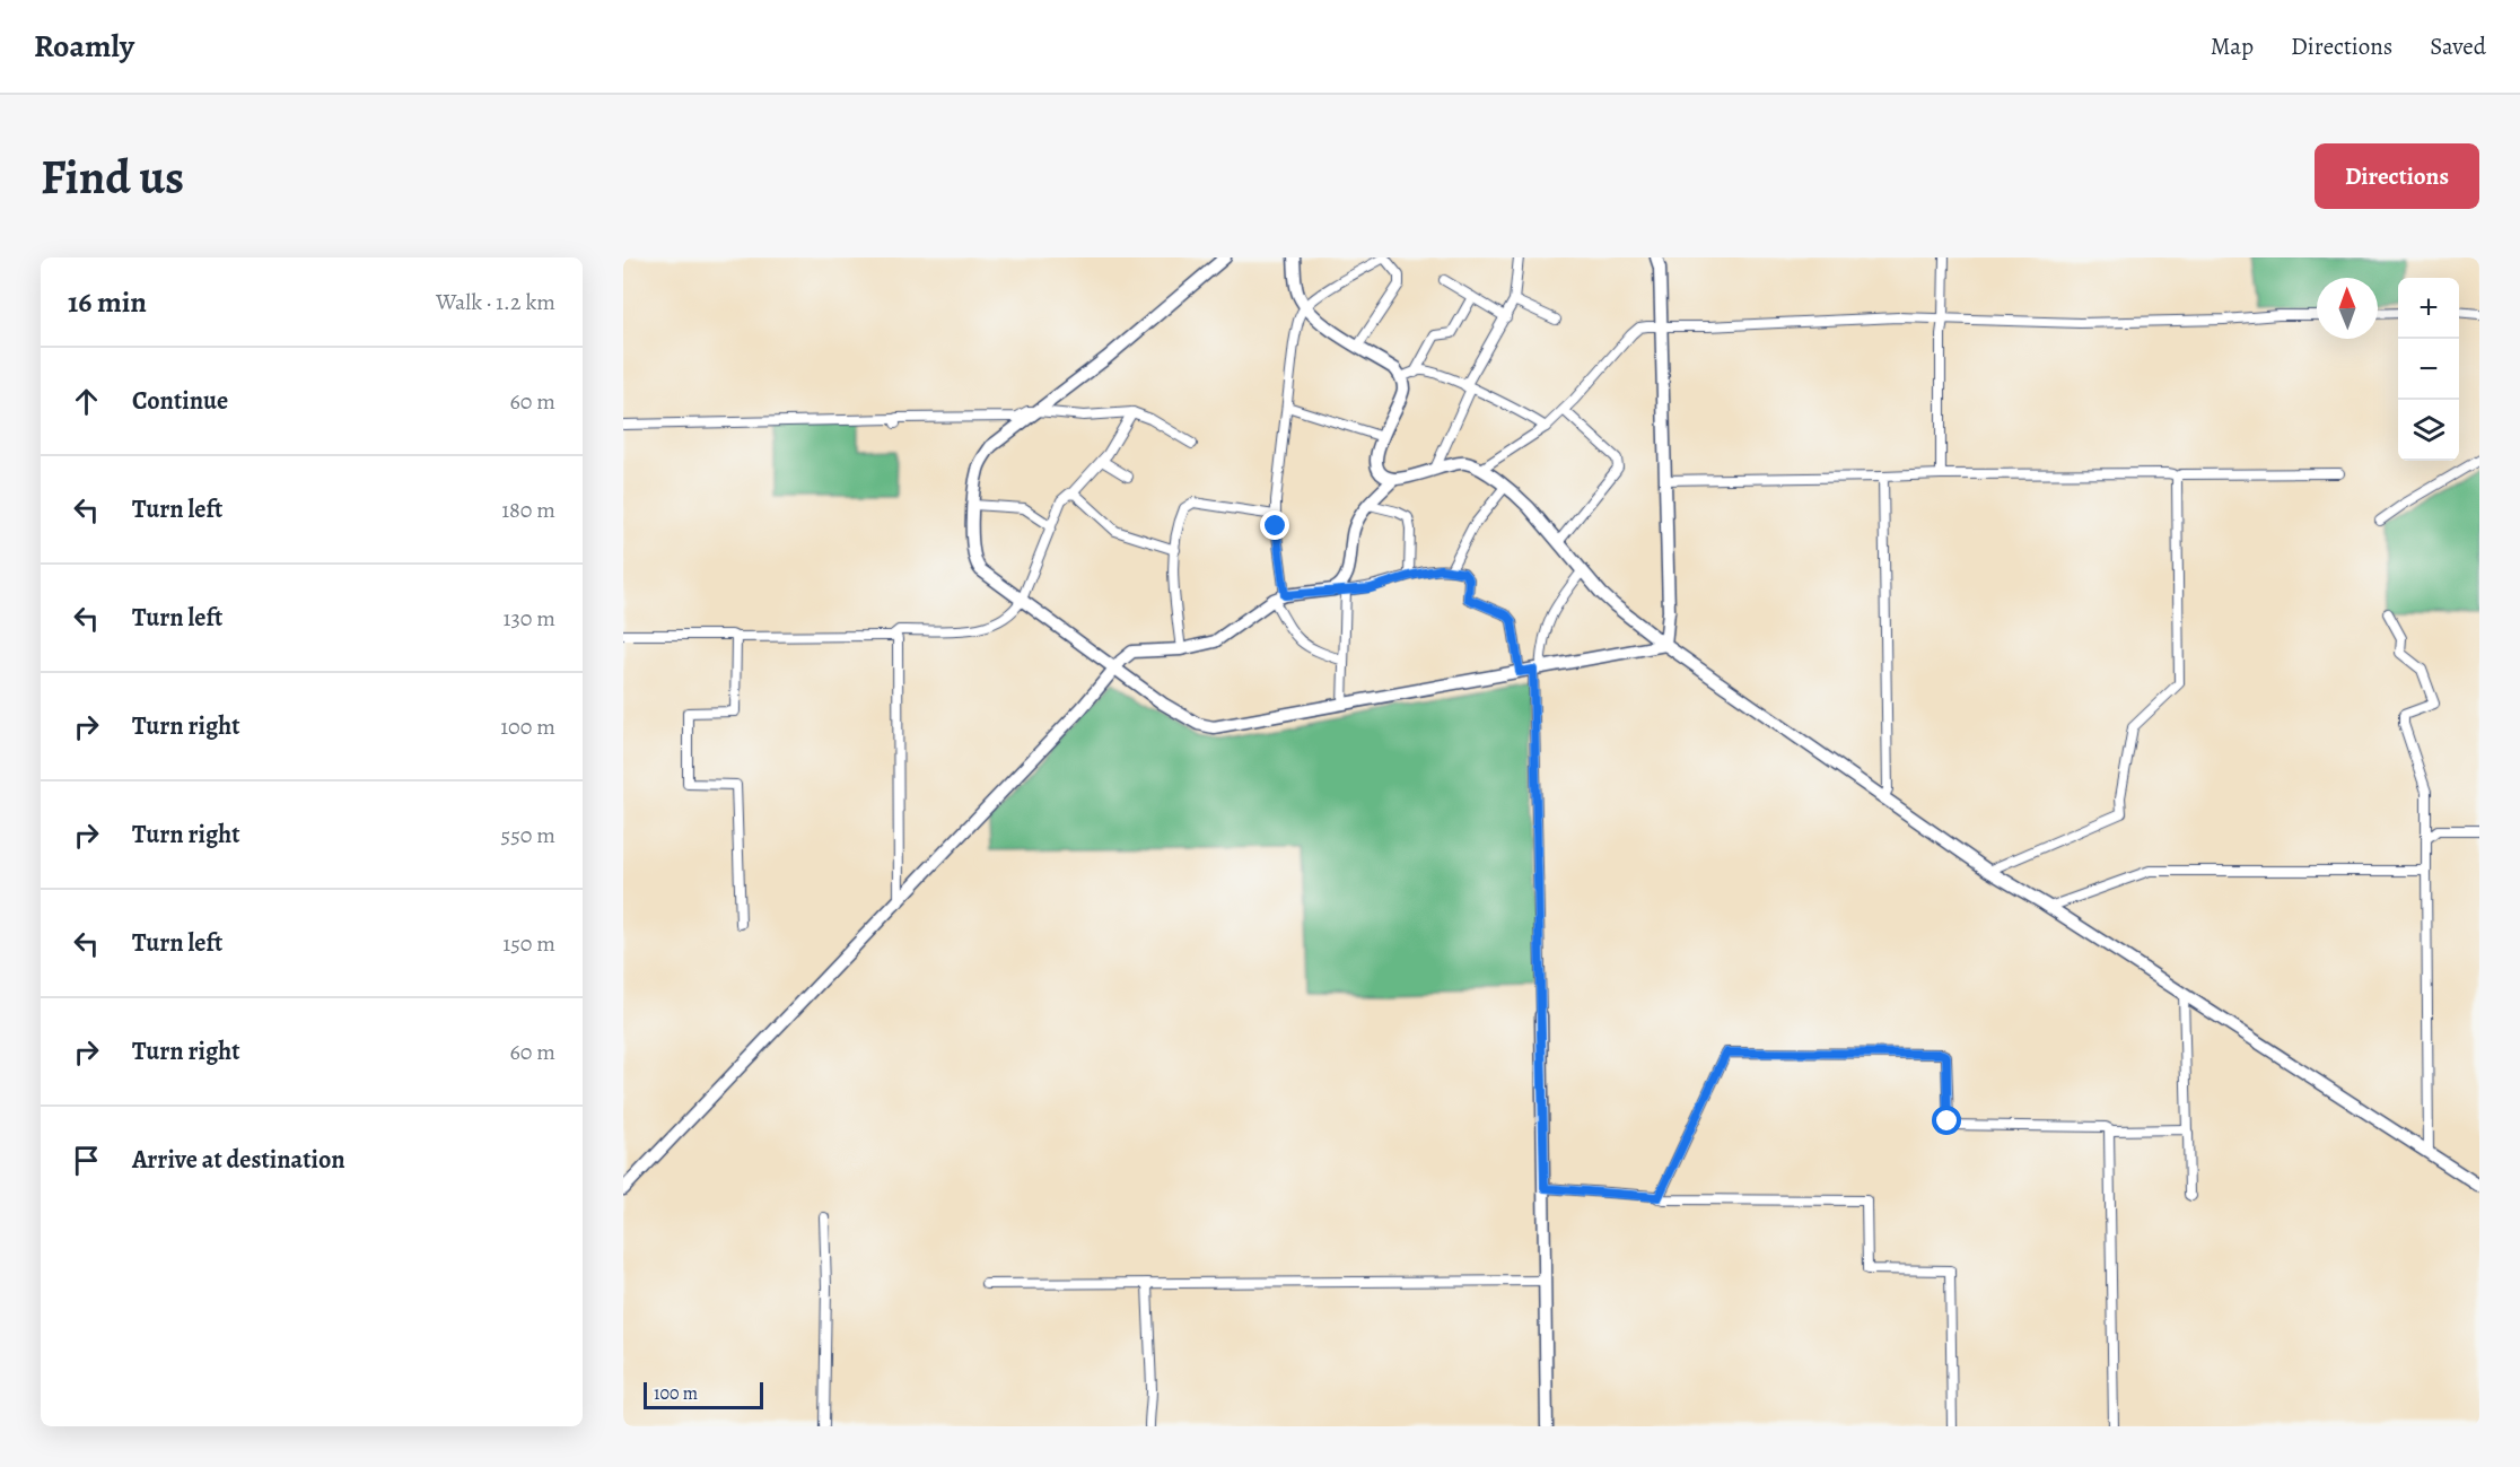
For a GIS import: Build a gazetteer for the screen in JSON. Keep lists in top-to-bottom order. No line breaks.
{"scale_bar":"100 m","north":"top","page":{"header":"Roamly","nav":["Map","Directions","Saved"],"buttons":"Directions","title":"Find us","heading":["16 min","Walk · 1.2 km"],"map_buttons":["+","−"],"list":[["Continue","60 m"],["Turn left","180 m"],["Turn left","130 m"],["Turn right","100 m"],["Turn right","550 m"],["Turn left","150 m"],["Turn right","60 m"],"Arrive at destination"],"scale":"100 m"}}
